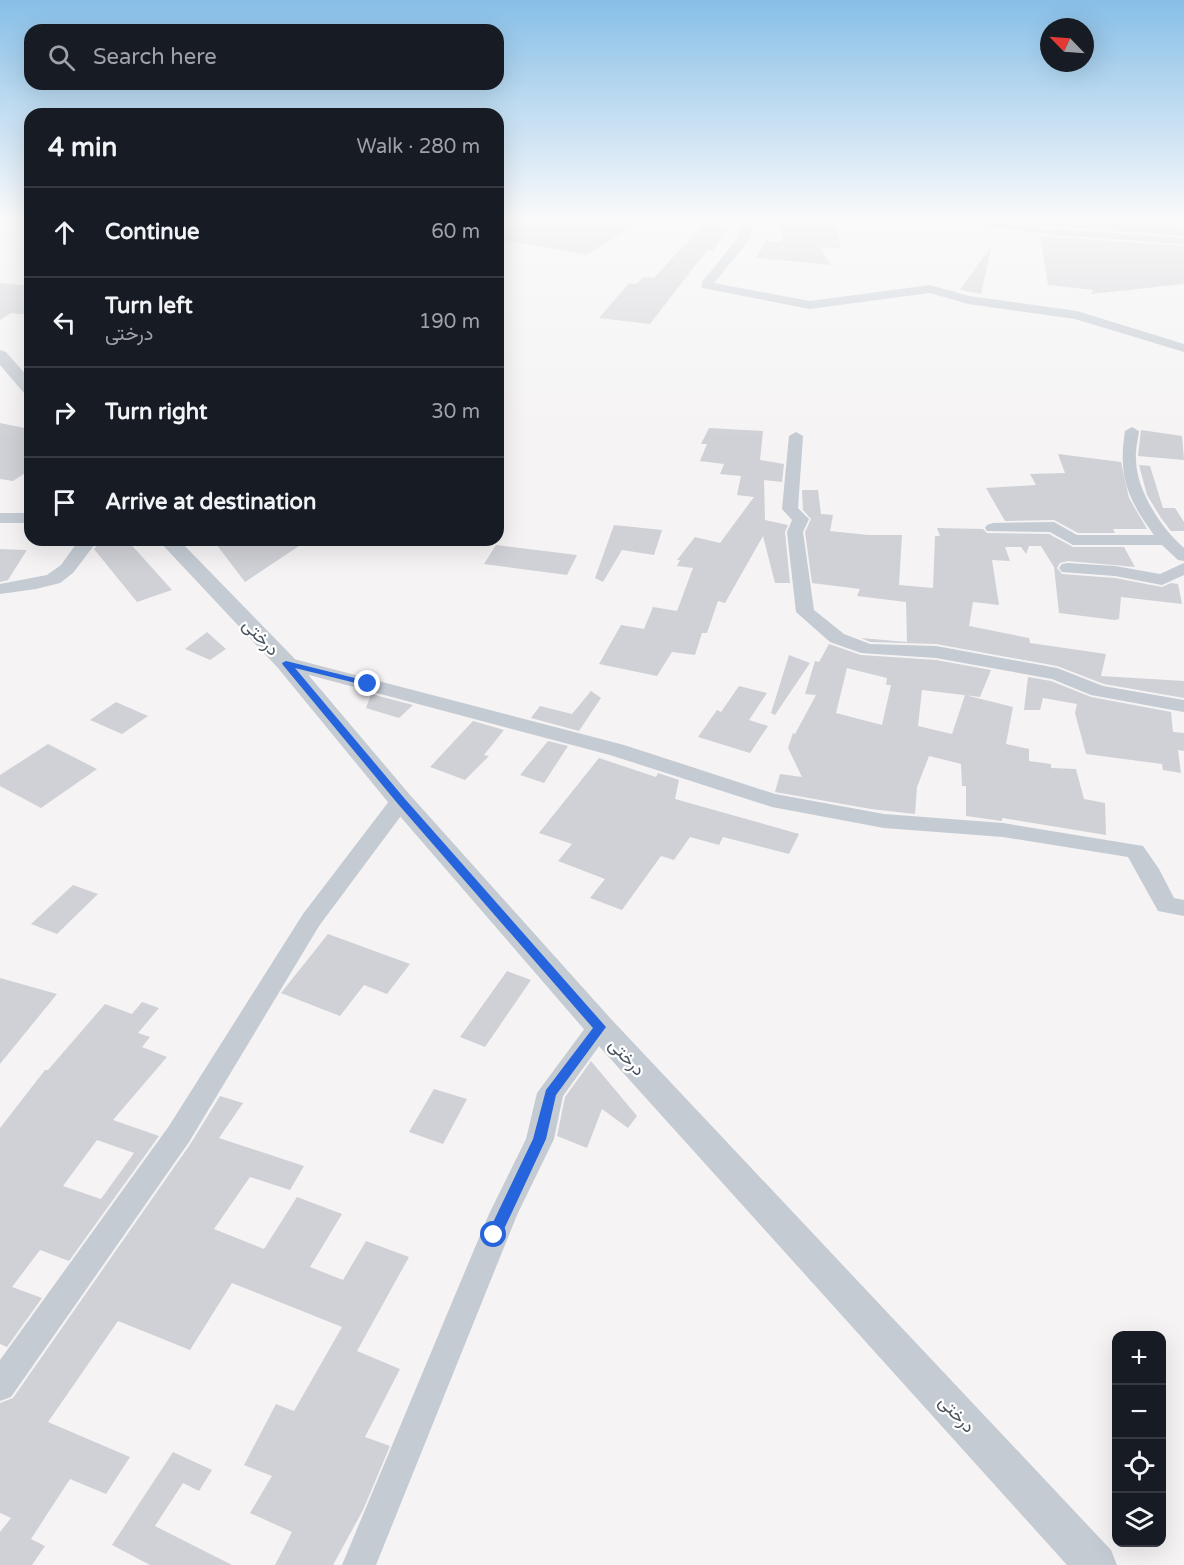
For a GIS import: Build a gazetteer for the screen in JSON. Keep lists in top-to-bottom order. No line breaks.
{"streets":{"street":["درختی"]},"north":"top left","page":{"search":"Search here","heading":["4 min","Walk · 280 m"],"list":[["Continue","60 m"],["Turn left","درختی","190 m"],["Turn right","30 m"],"Arrive at destination"],"map_buttons":["+","−"]}}
